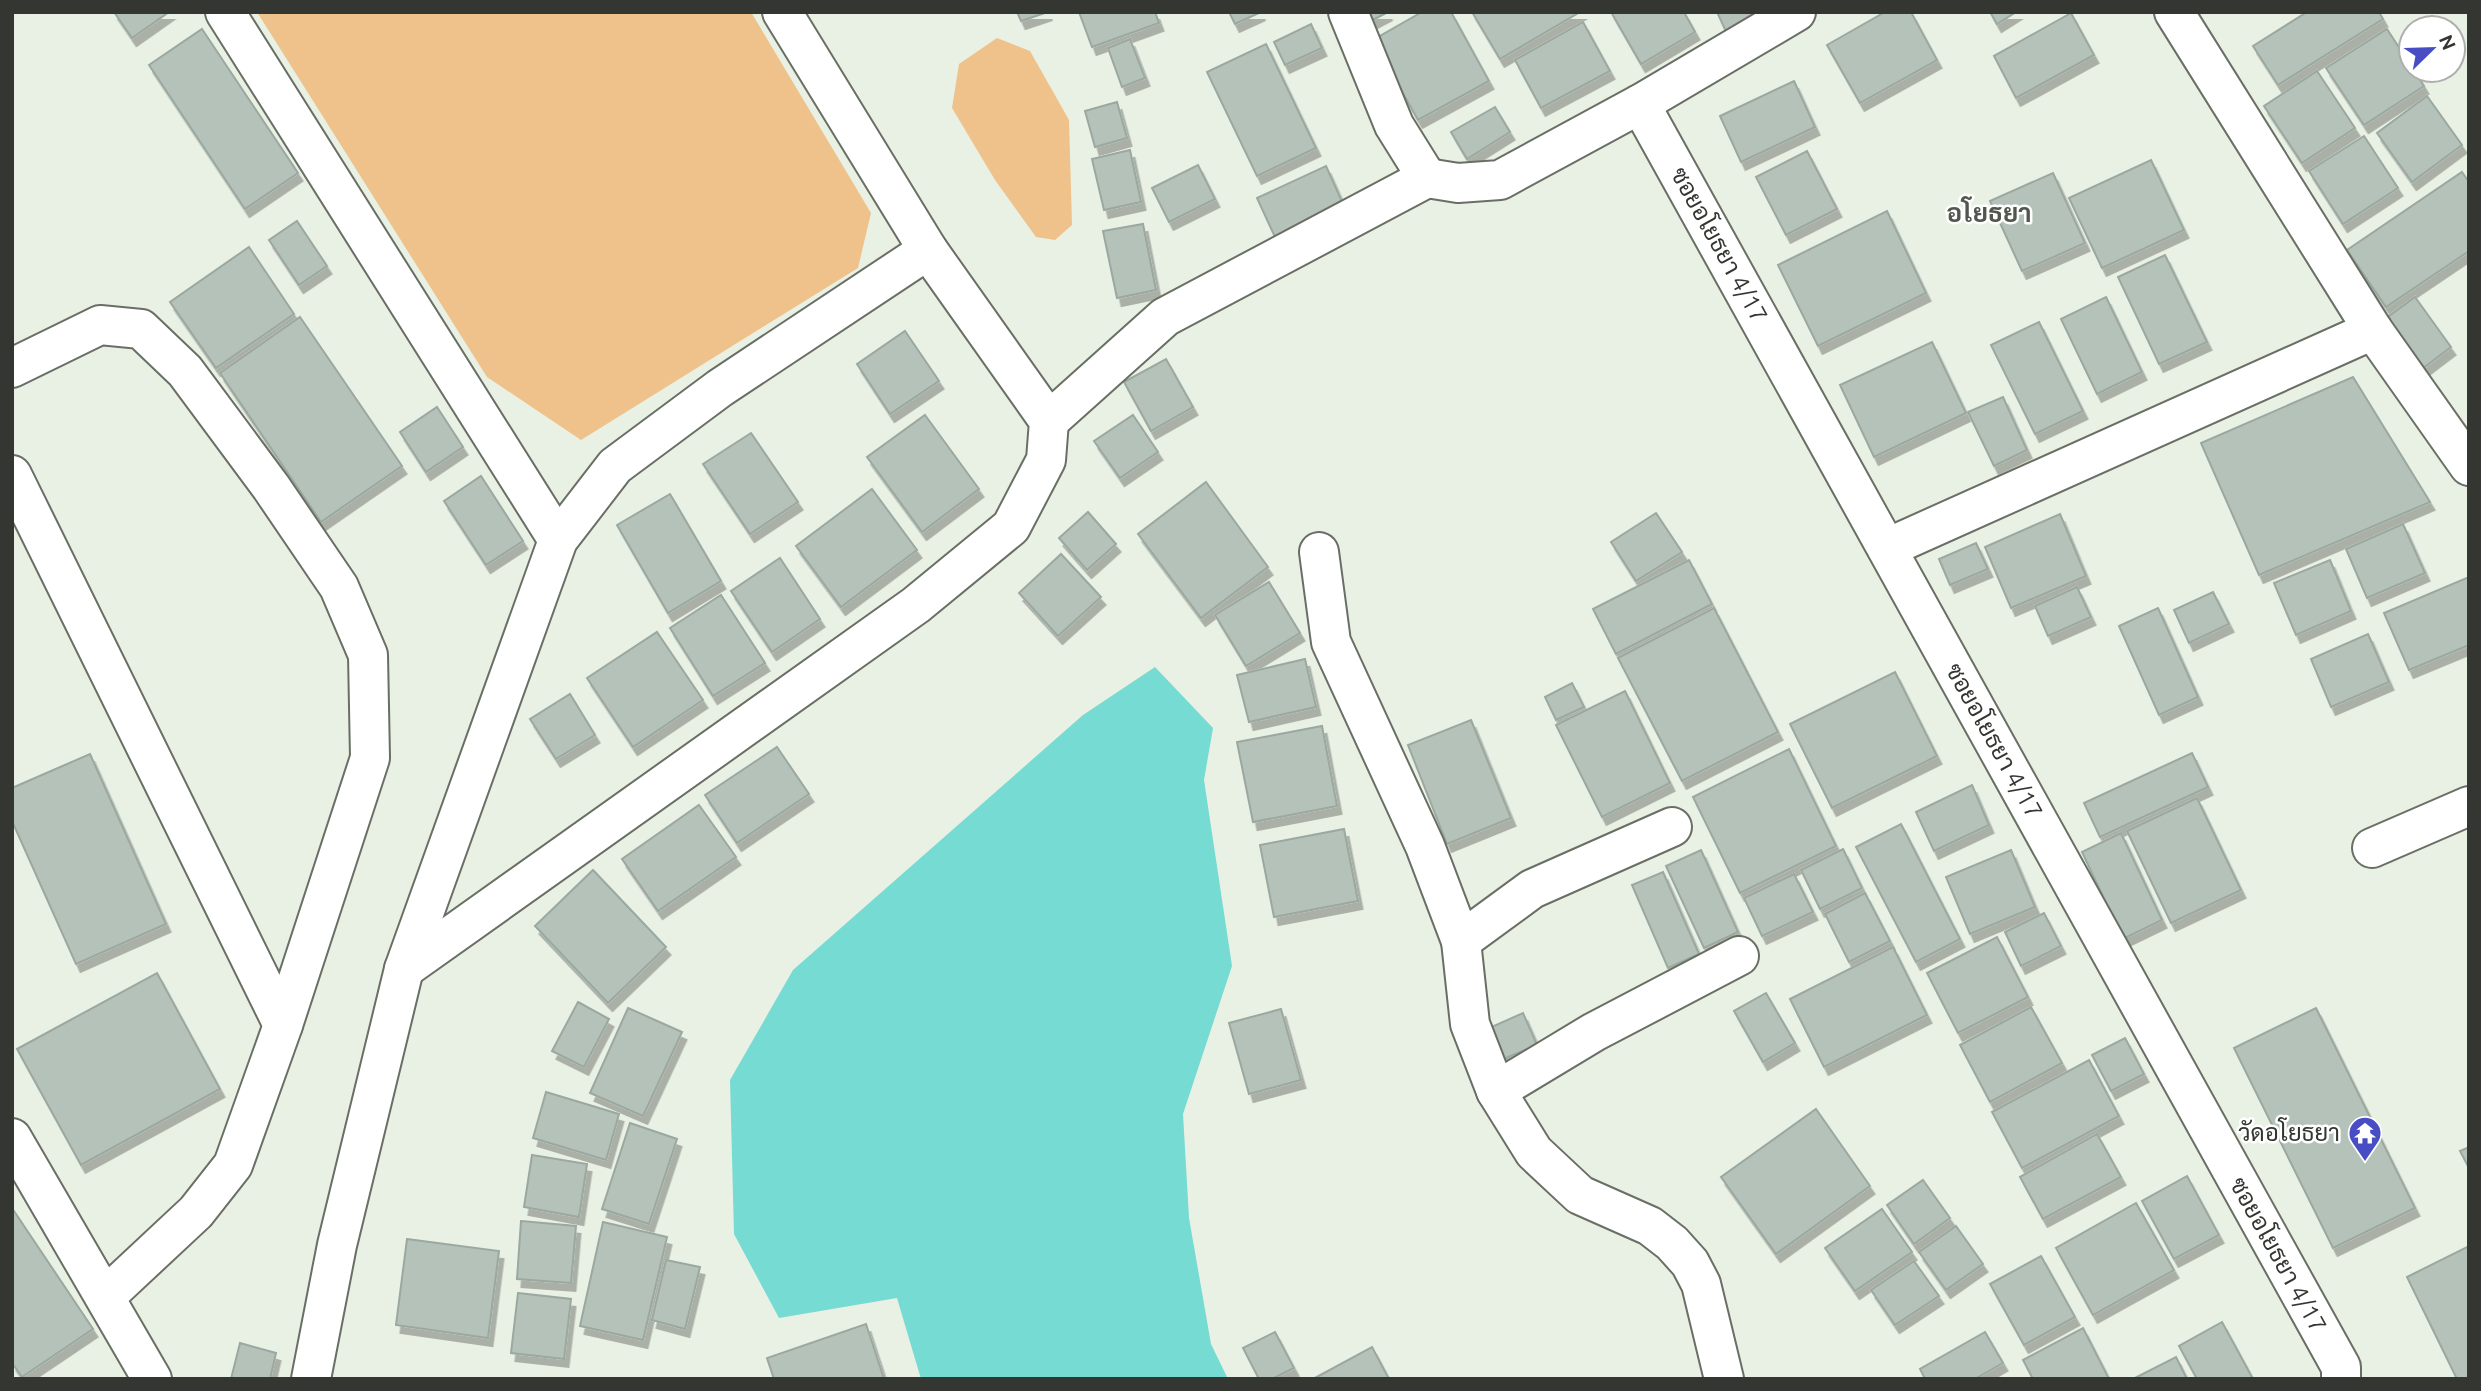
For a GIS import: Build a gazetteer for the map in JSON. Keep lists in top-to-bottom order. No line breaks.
{"streets":{"street":["ซอยอโยธยา 4/17"]},"districts":["อโยธยา"],"places":{"temple":["วัดอโยธยา"]},"north":"top right"}
